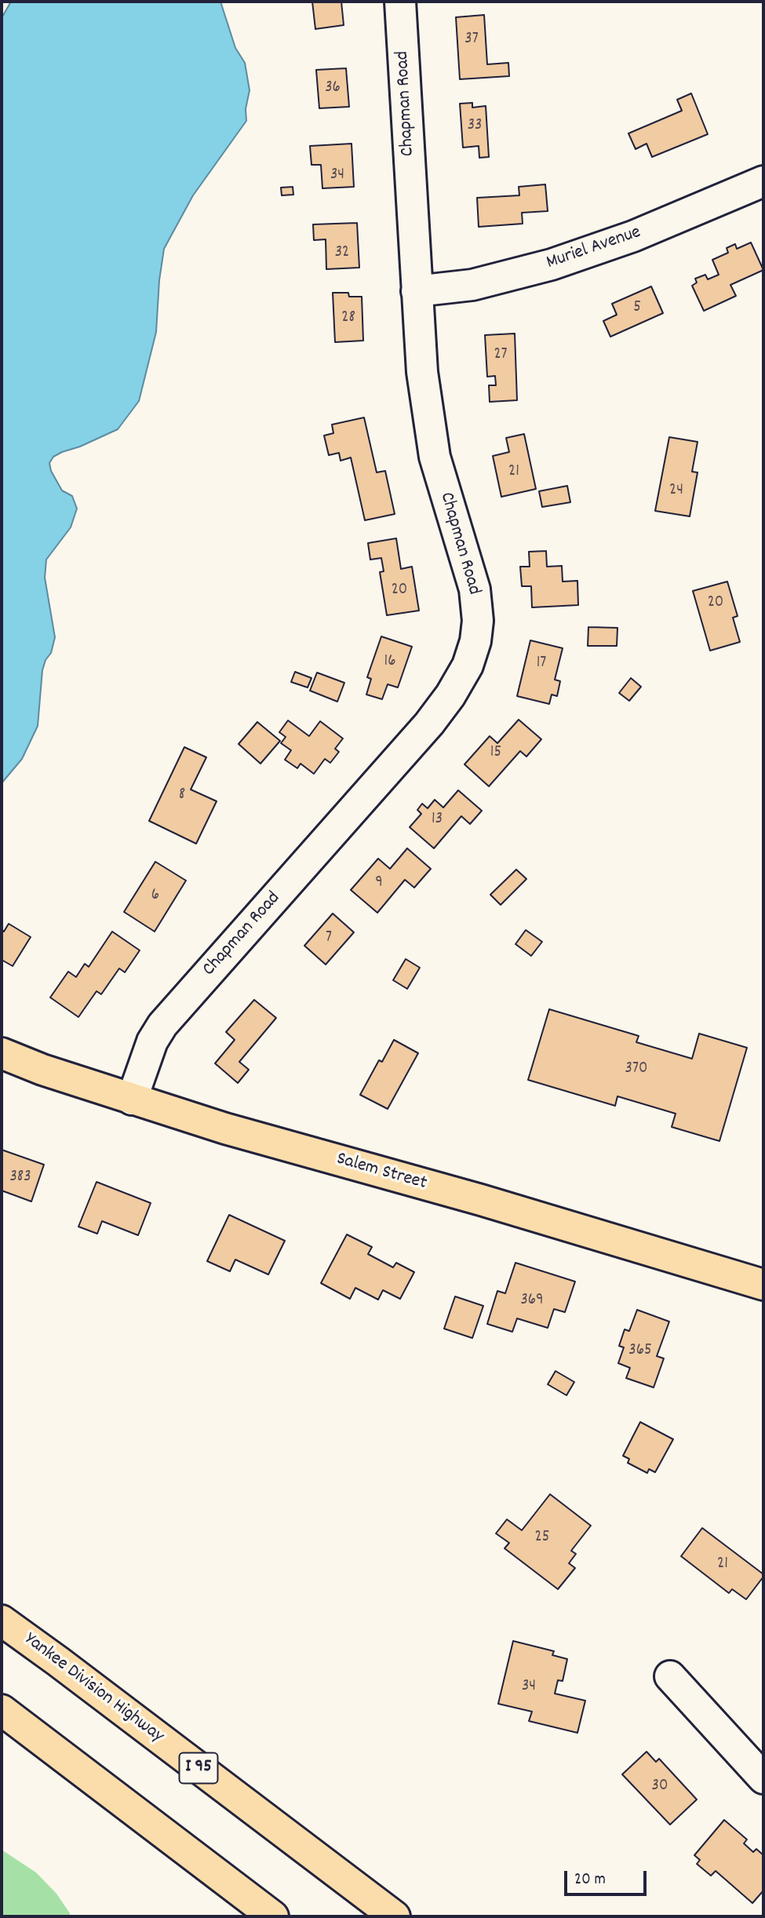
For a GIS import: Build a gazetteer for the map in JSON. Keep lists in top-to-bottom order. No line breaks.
{"streets":{"main road":["Salem Street","Yankee Division Highway","I 95"],"street":["Chapman Road","Muriel Avenue"]},"crossings":[["Chapman Road","Muriel Avenue"],["Chapman Road","Salem Street"]],"house_numbers":["37","36","33","34","32","5","28","27","21","24","20","20","16","17","15","8","13","9","6","7","370","383","369","365","25","21","34","30"],"scale_bar":"20 m"}
